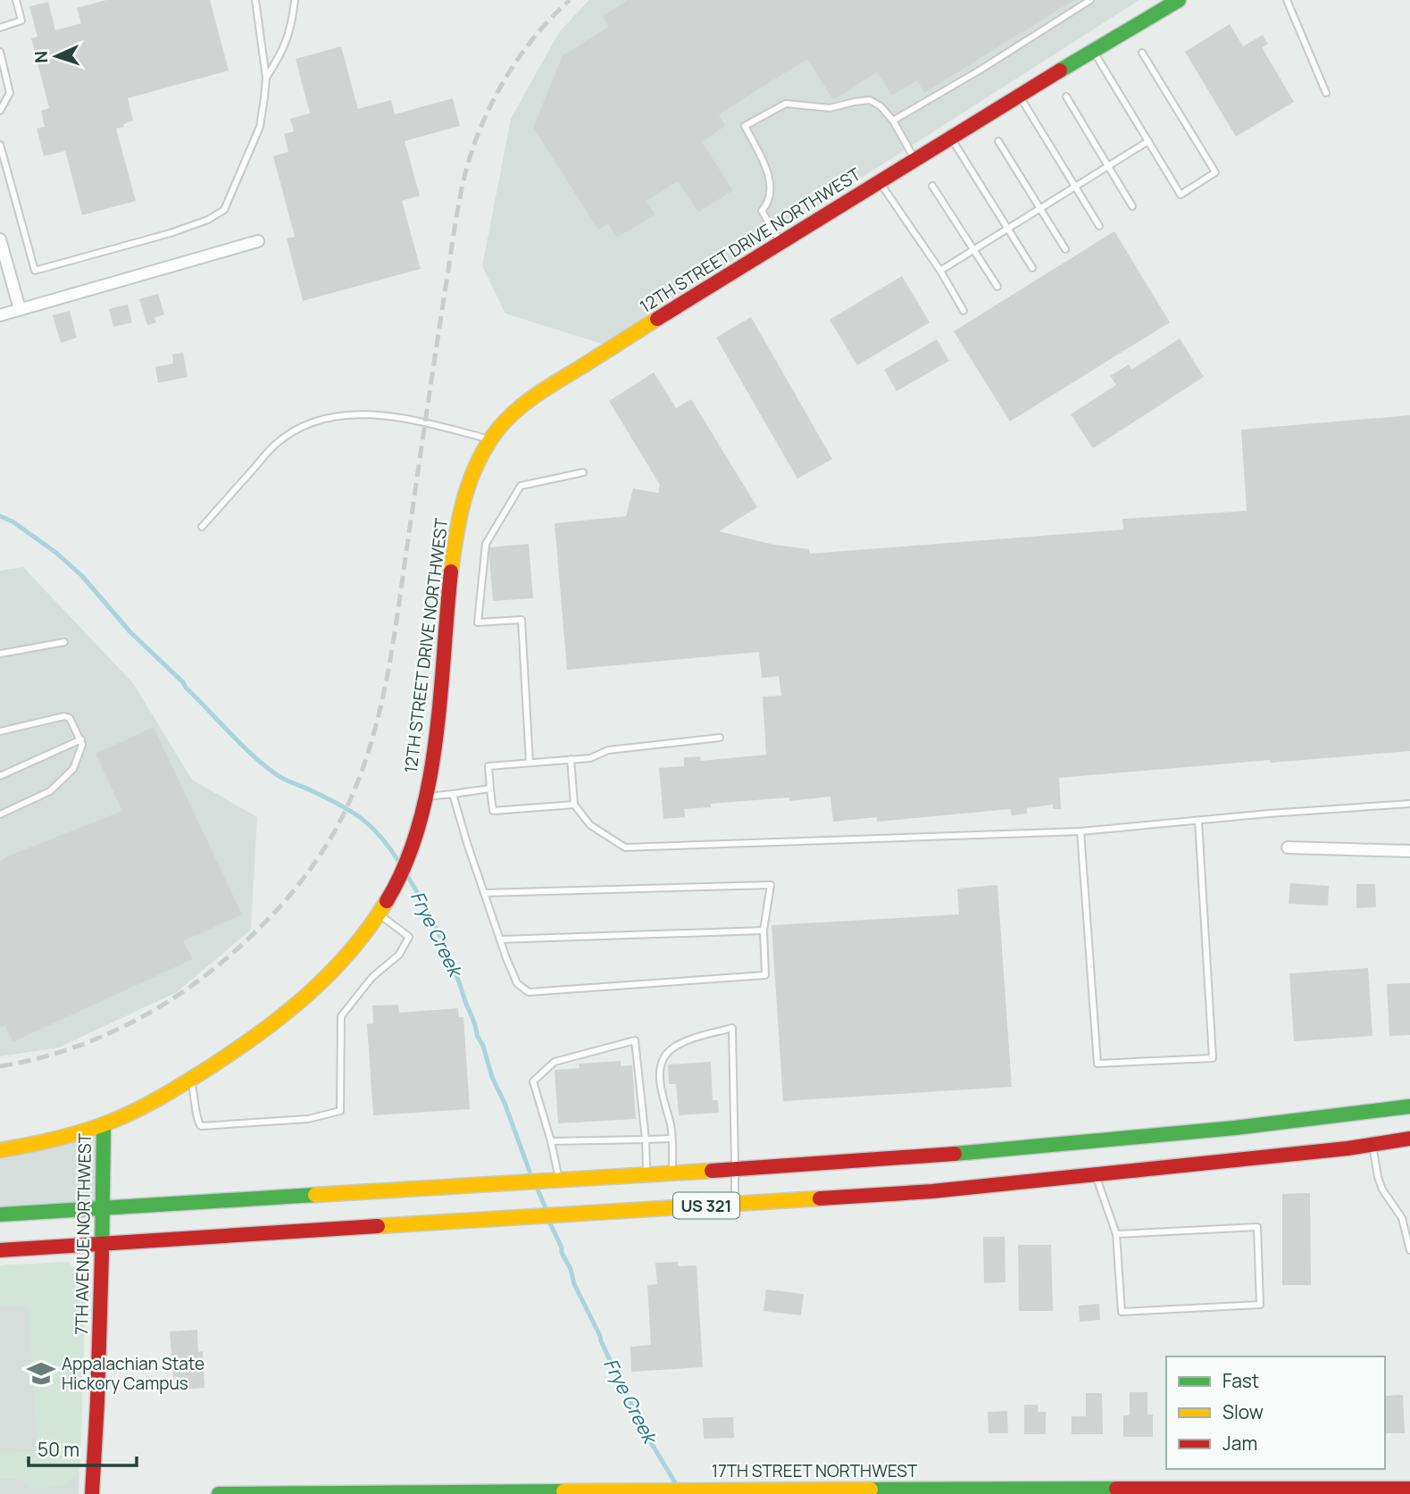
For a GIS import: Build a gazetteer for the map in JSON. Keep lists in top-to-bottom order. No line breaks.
{"streets":{"main road":["12TH STREET DRIVE NORTHWEST","US 321","7TH AVENUE NORTHWEST","17TH STREET NORTHWEST"]},"crossings":[["12TH STREET DRIVE NORTHWEST","7TH AVENUE NORTHWEST"],["US 321","7TH AVENUE NORTHWEST"]],"water":["Frye Creek"],"places":{"school or university":["Appalachian State Hickory Campus"]},"legend":["Fast","Slow","Jam"],"scale_bar":"50 m","north":"left"}
